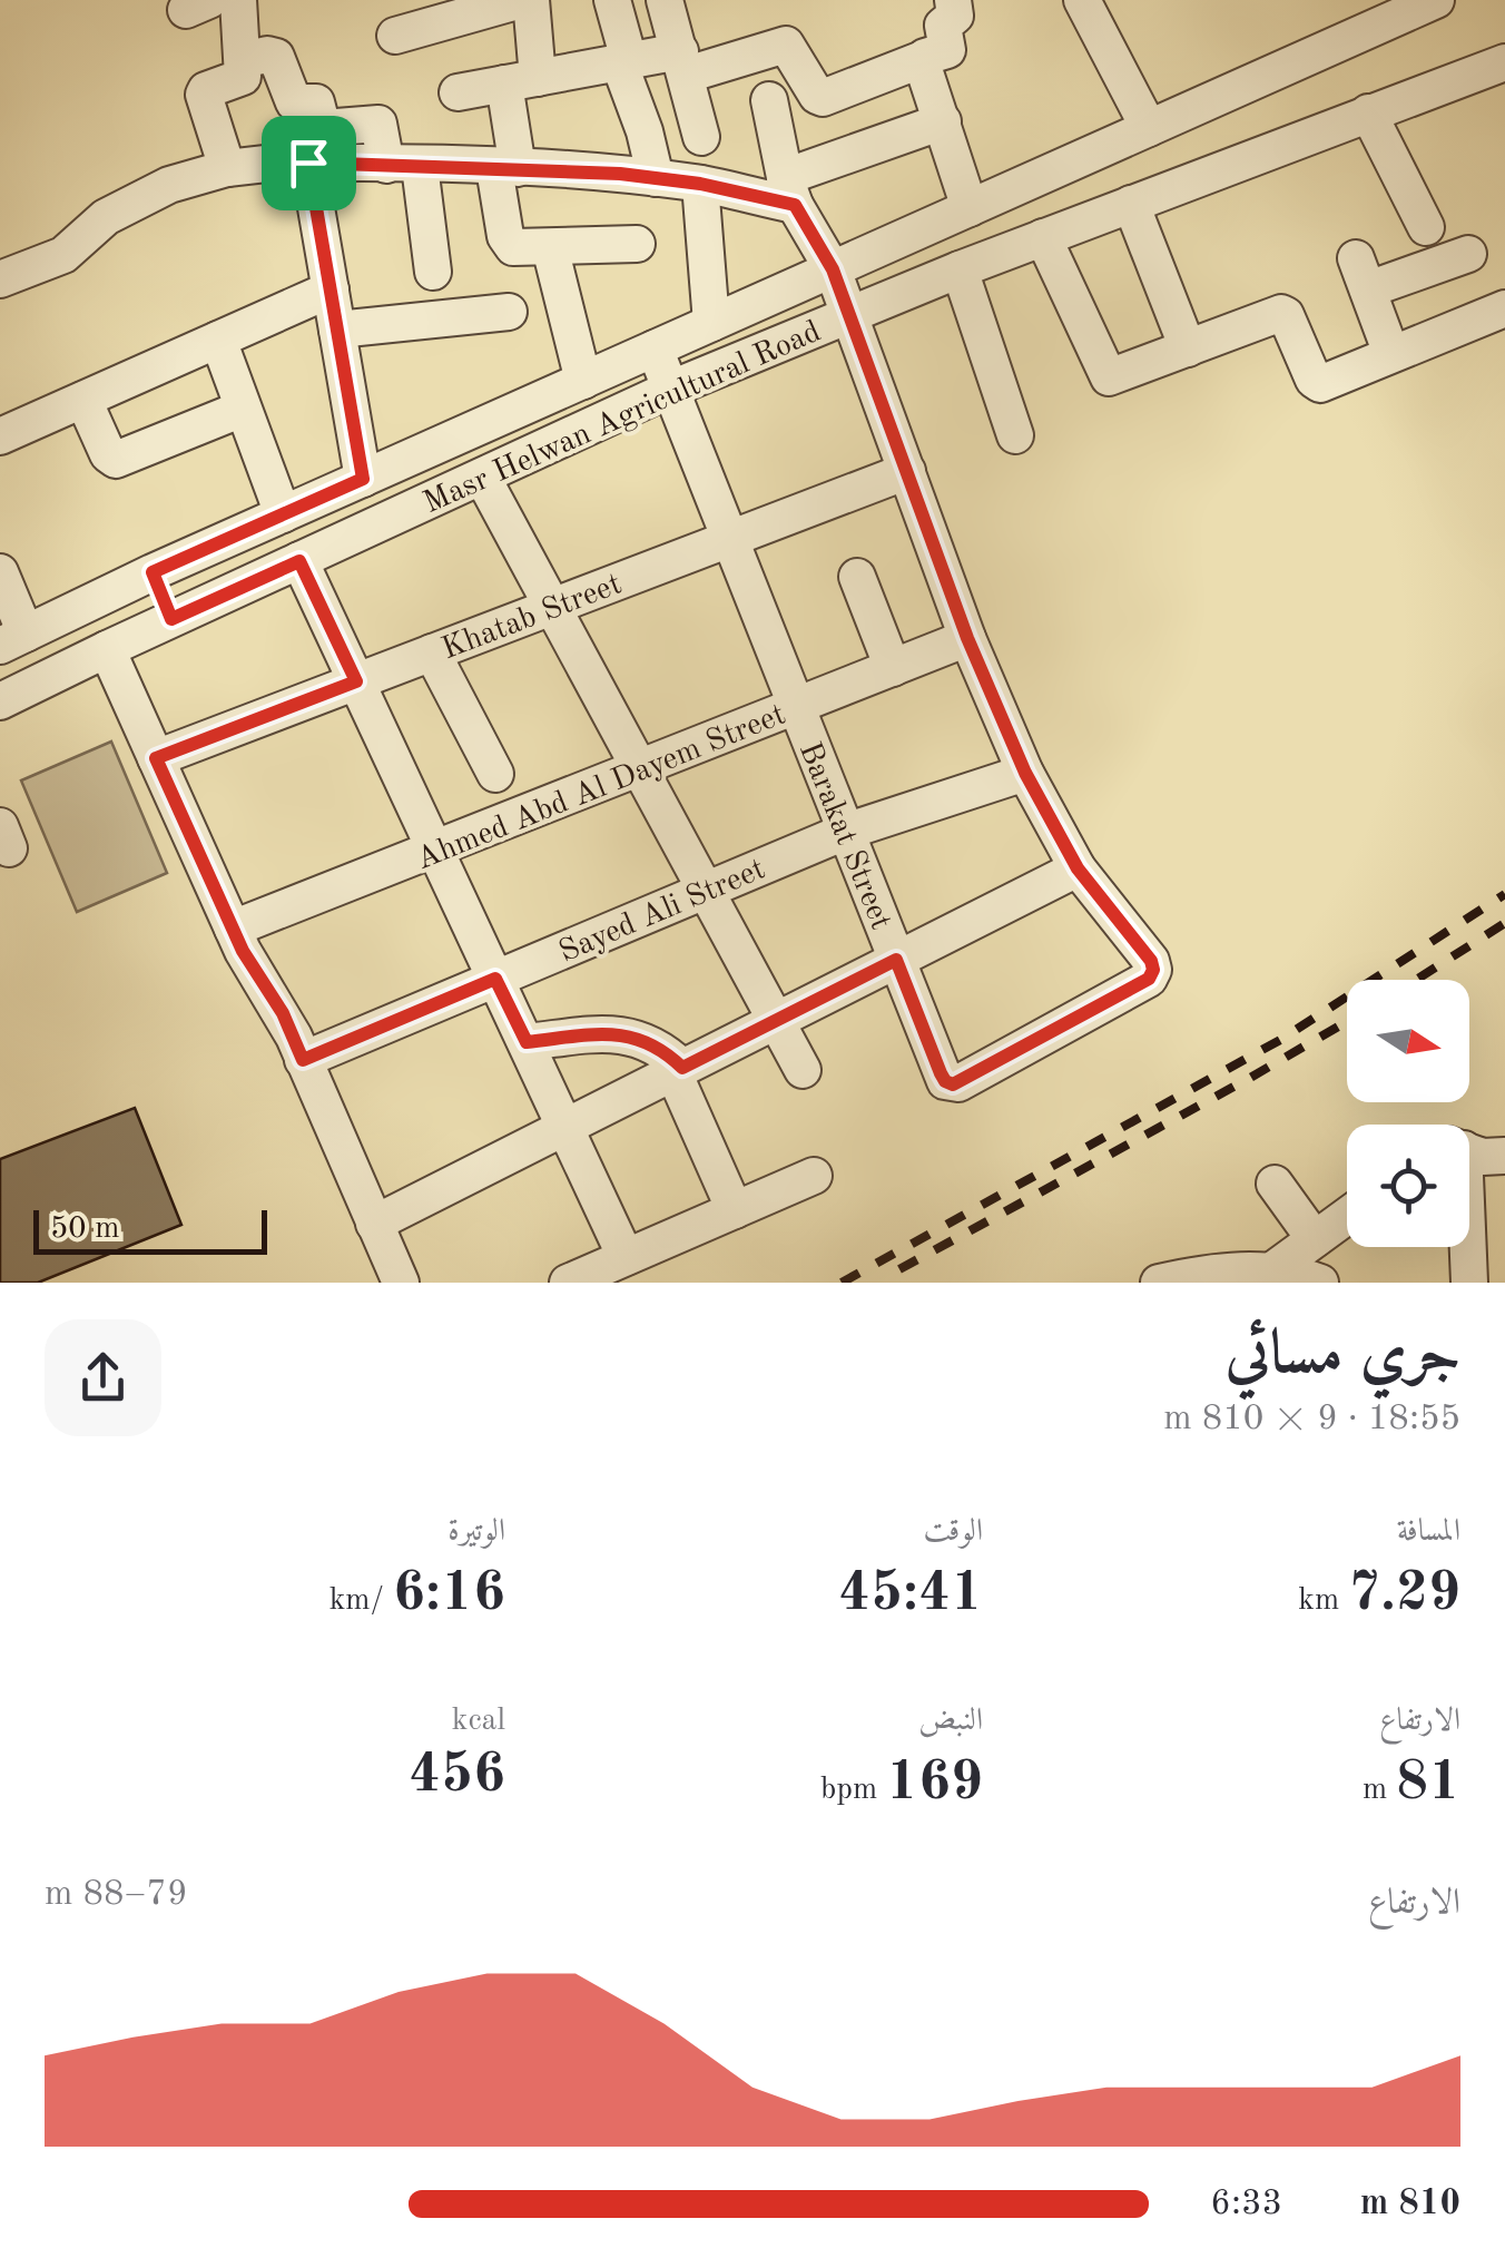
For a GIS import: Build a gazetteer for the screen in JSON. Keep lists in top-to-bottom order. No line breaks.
{"streets":{"street":["Masr Helwan Agricultural Road","Khatab Street","Ahmed Abd Al Dayem Street","Barakat Street","Sayed Ali Street"]},"crossings":[["Masr Helwan Agricultural Road","Barakat Street"],["Khatab Street","Barakat Street"],["Ahmed Abd Al Dayem Street","Barakat Street"],["Barakat Street","Sayed Ali Street"]],"scale_bar":"50 m","north":"right","page":{"scale":"50 m","heading":["جري مسائي","18:55 · 9 × 810 m"],"stats":[["المسافة","7.29 km"],["الوقت","45:41"],["الوتيرة","6:16 /km"],["الارتفاع","81 m"],["النبض","169 bpm"],["kcal","456"]],"chart":["الارتفاع","79–88 m"],"list":[{"name":"810 m","note":"6:33"}]}}
